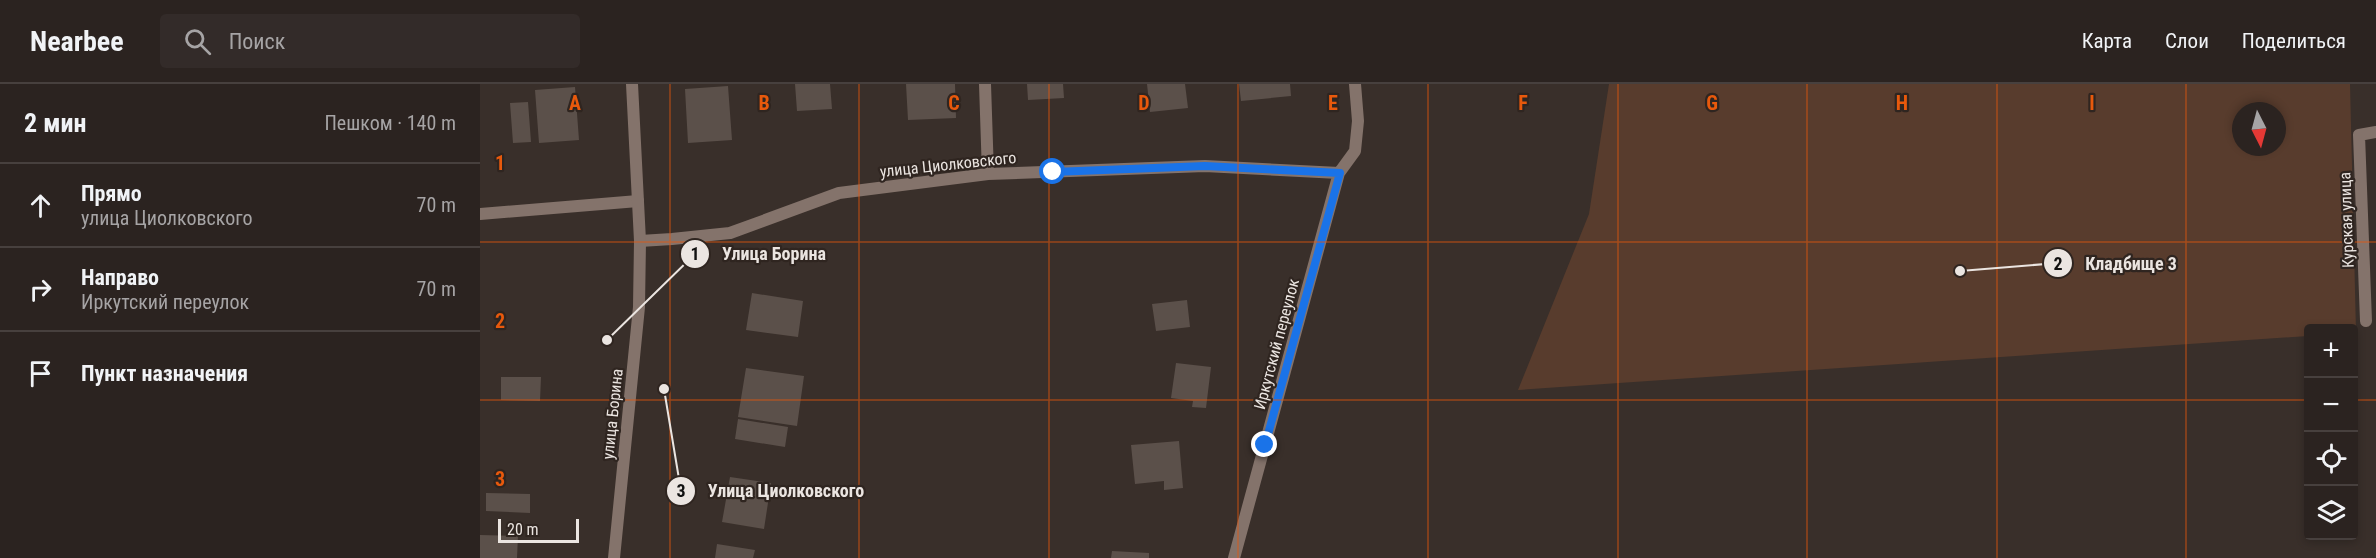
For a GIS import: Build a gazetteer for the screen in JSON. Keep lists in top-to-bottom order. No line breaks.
{"streets":{"street":["улица Циолковского","Курская улица","Иркутский переулок","улица Борина"]},"crossings":[["улица Циолковского","Иркутский переулок"],["улица Циолковского","улица Борина"]],"places":["Кладбище 3","Улица Борина","Улица Циолковского"],"scale_bar":"20 m","north":"bottom","page":{"header":"Nearbee","search":"Поиск","nav":["Карта","Слои","Поделиться"],"heading":["2 мин","Пешком · 140 m"],"list":[["Прямо","улица Циолковского","70 m"],["Направо","Иркутский переулок","70 m"],"Пункт назначения"],"map_buttons":["+","−"],"scale":"20 m"},"grid":{"columns":["A","B","C","D","E","F","G","H","I"],"rows":["1","2","3"]}}
